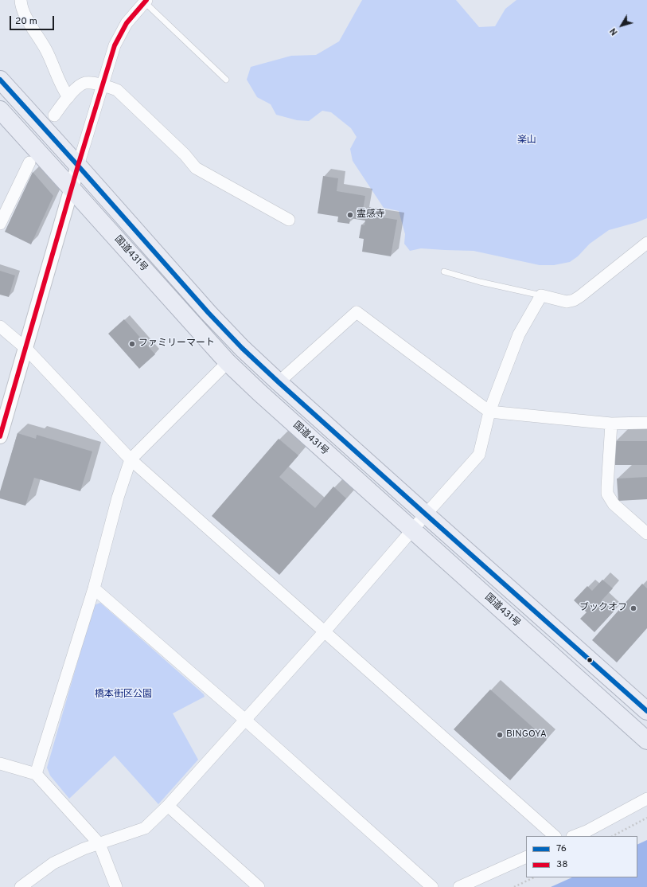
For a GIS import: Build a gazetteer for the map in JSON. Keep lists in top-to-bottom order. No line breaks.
{"streets":{"highway":["国道431号"]},"parks":["楽山","橋本街区公園"],"places":["霊感寺","ファミリーマート","ブックオフ","BINGOYA"],"lines":["transit line 38","transit line 76"],"legend":["76","38"],"scale_bar":"20 m","north":"bottom left"}
